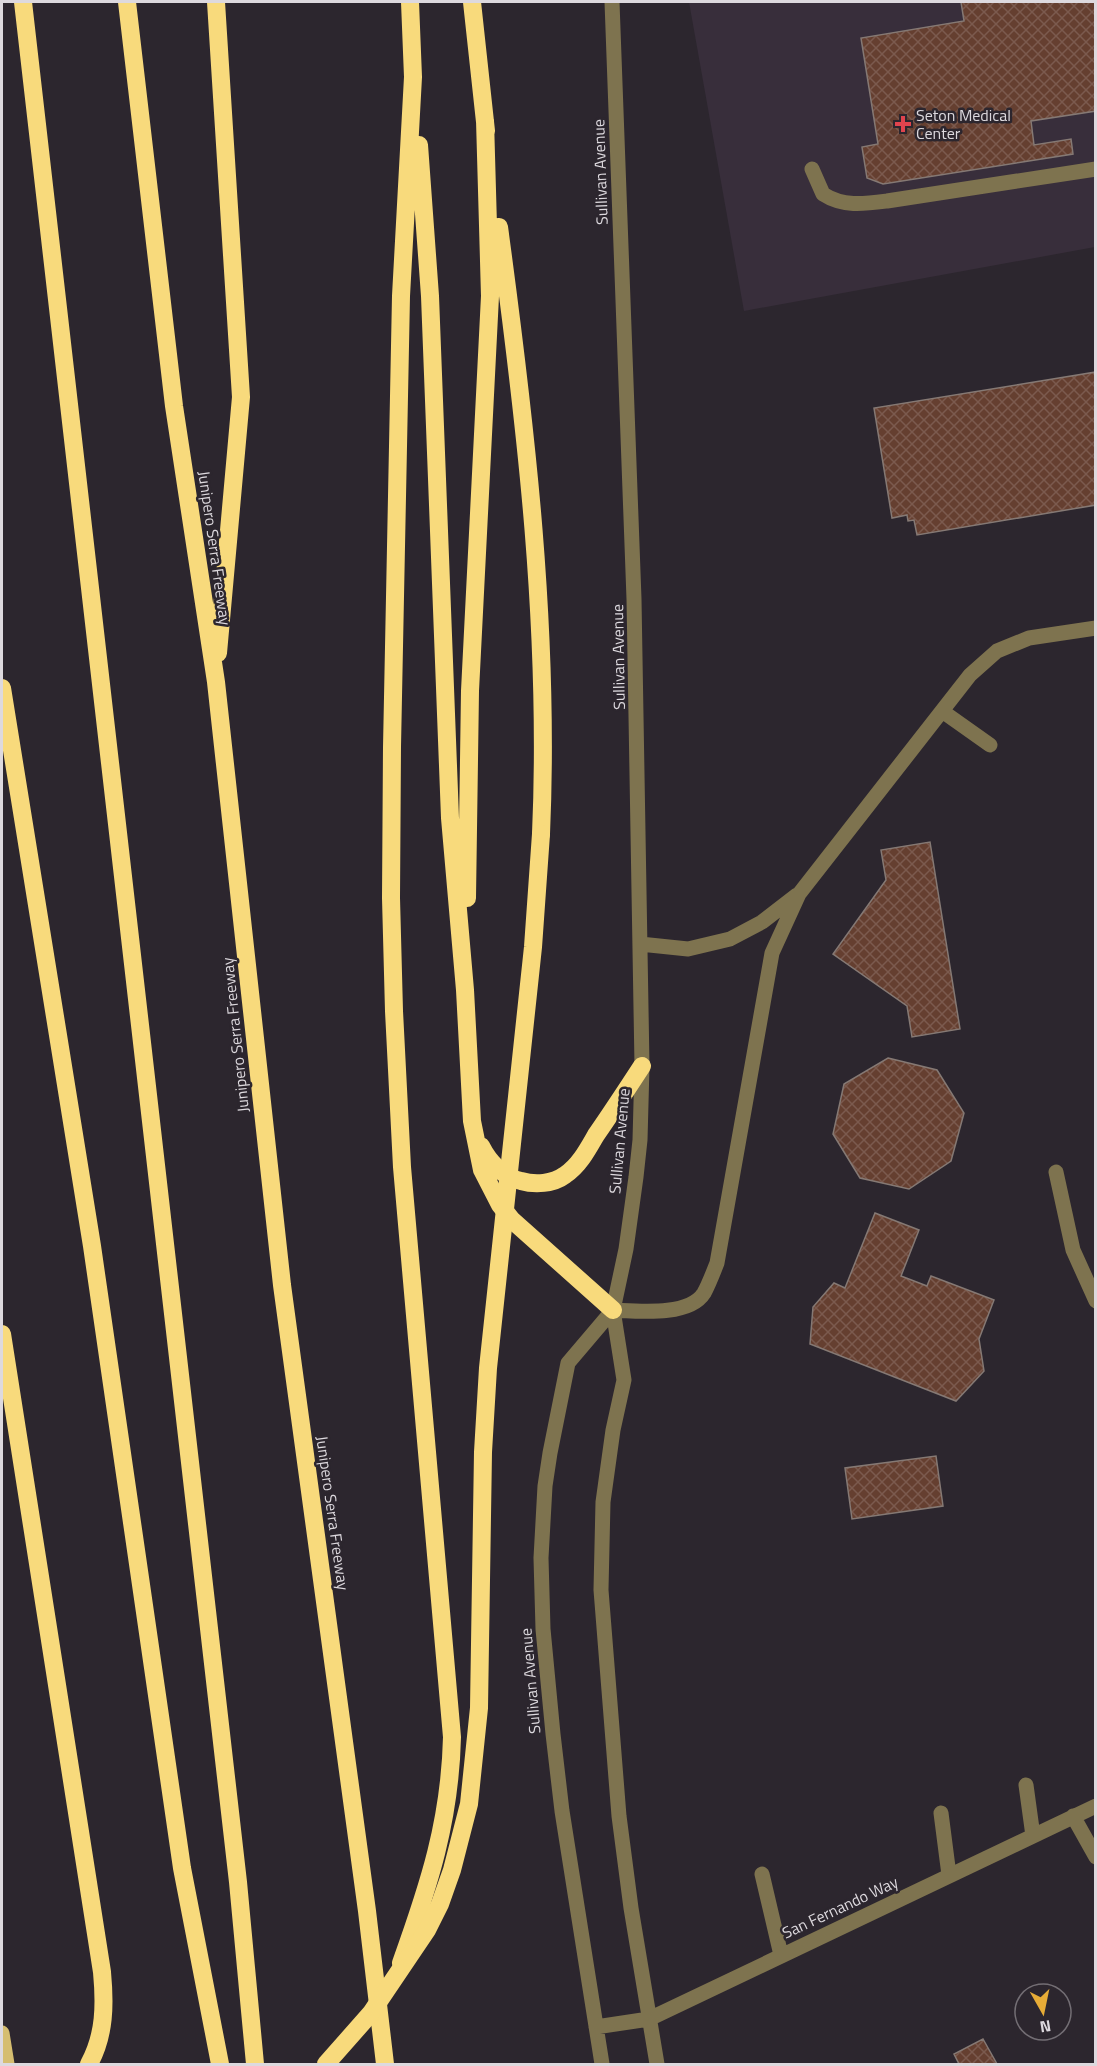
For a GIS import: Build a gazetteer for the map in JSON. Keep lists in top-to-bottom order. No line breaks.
{"streets":{"highway":["Junipero Serra Freeway"],"street":["Sullivan Avenue","San Fernando Way"]},"crossings":[["Sullivan Avenue","San Fernando Way"]],"places":{"health":["Seton Medical Center"]},"north":"bottom"}
